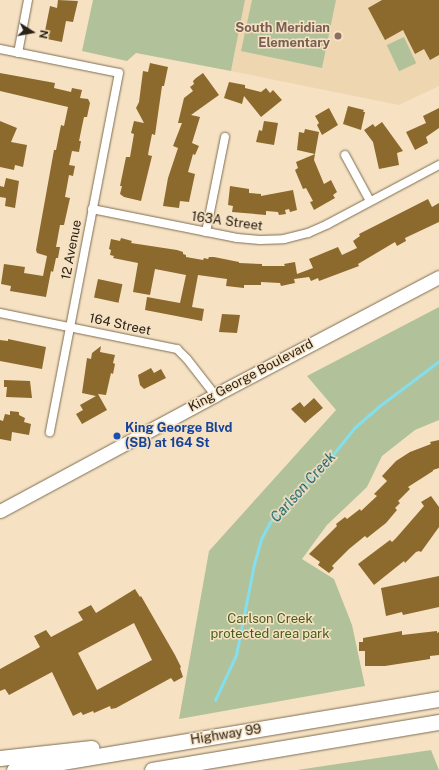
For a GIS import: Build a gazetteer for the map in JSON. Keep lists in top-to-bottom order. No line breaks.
{"streets":{"highway":["Highway 99"],"main road":["King George Boulevard"],"street":["163A Street","12 Avenue","164 Street"]},"crossings":[["163A Street","12 Avenue"],["12 Avenue","164 Street"],["164 Street","King George Boulevard"]],"water":["Carlson Creek"],"parks":["Carlson Creek protected area park"],"places":["South Meridian Elementary","King George Blvd (SB) at 164 St"],"north":"right"}
